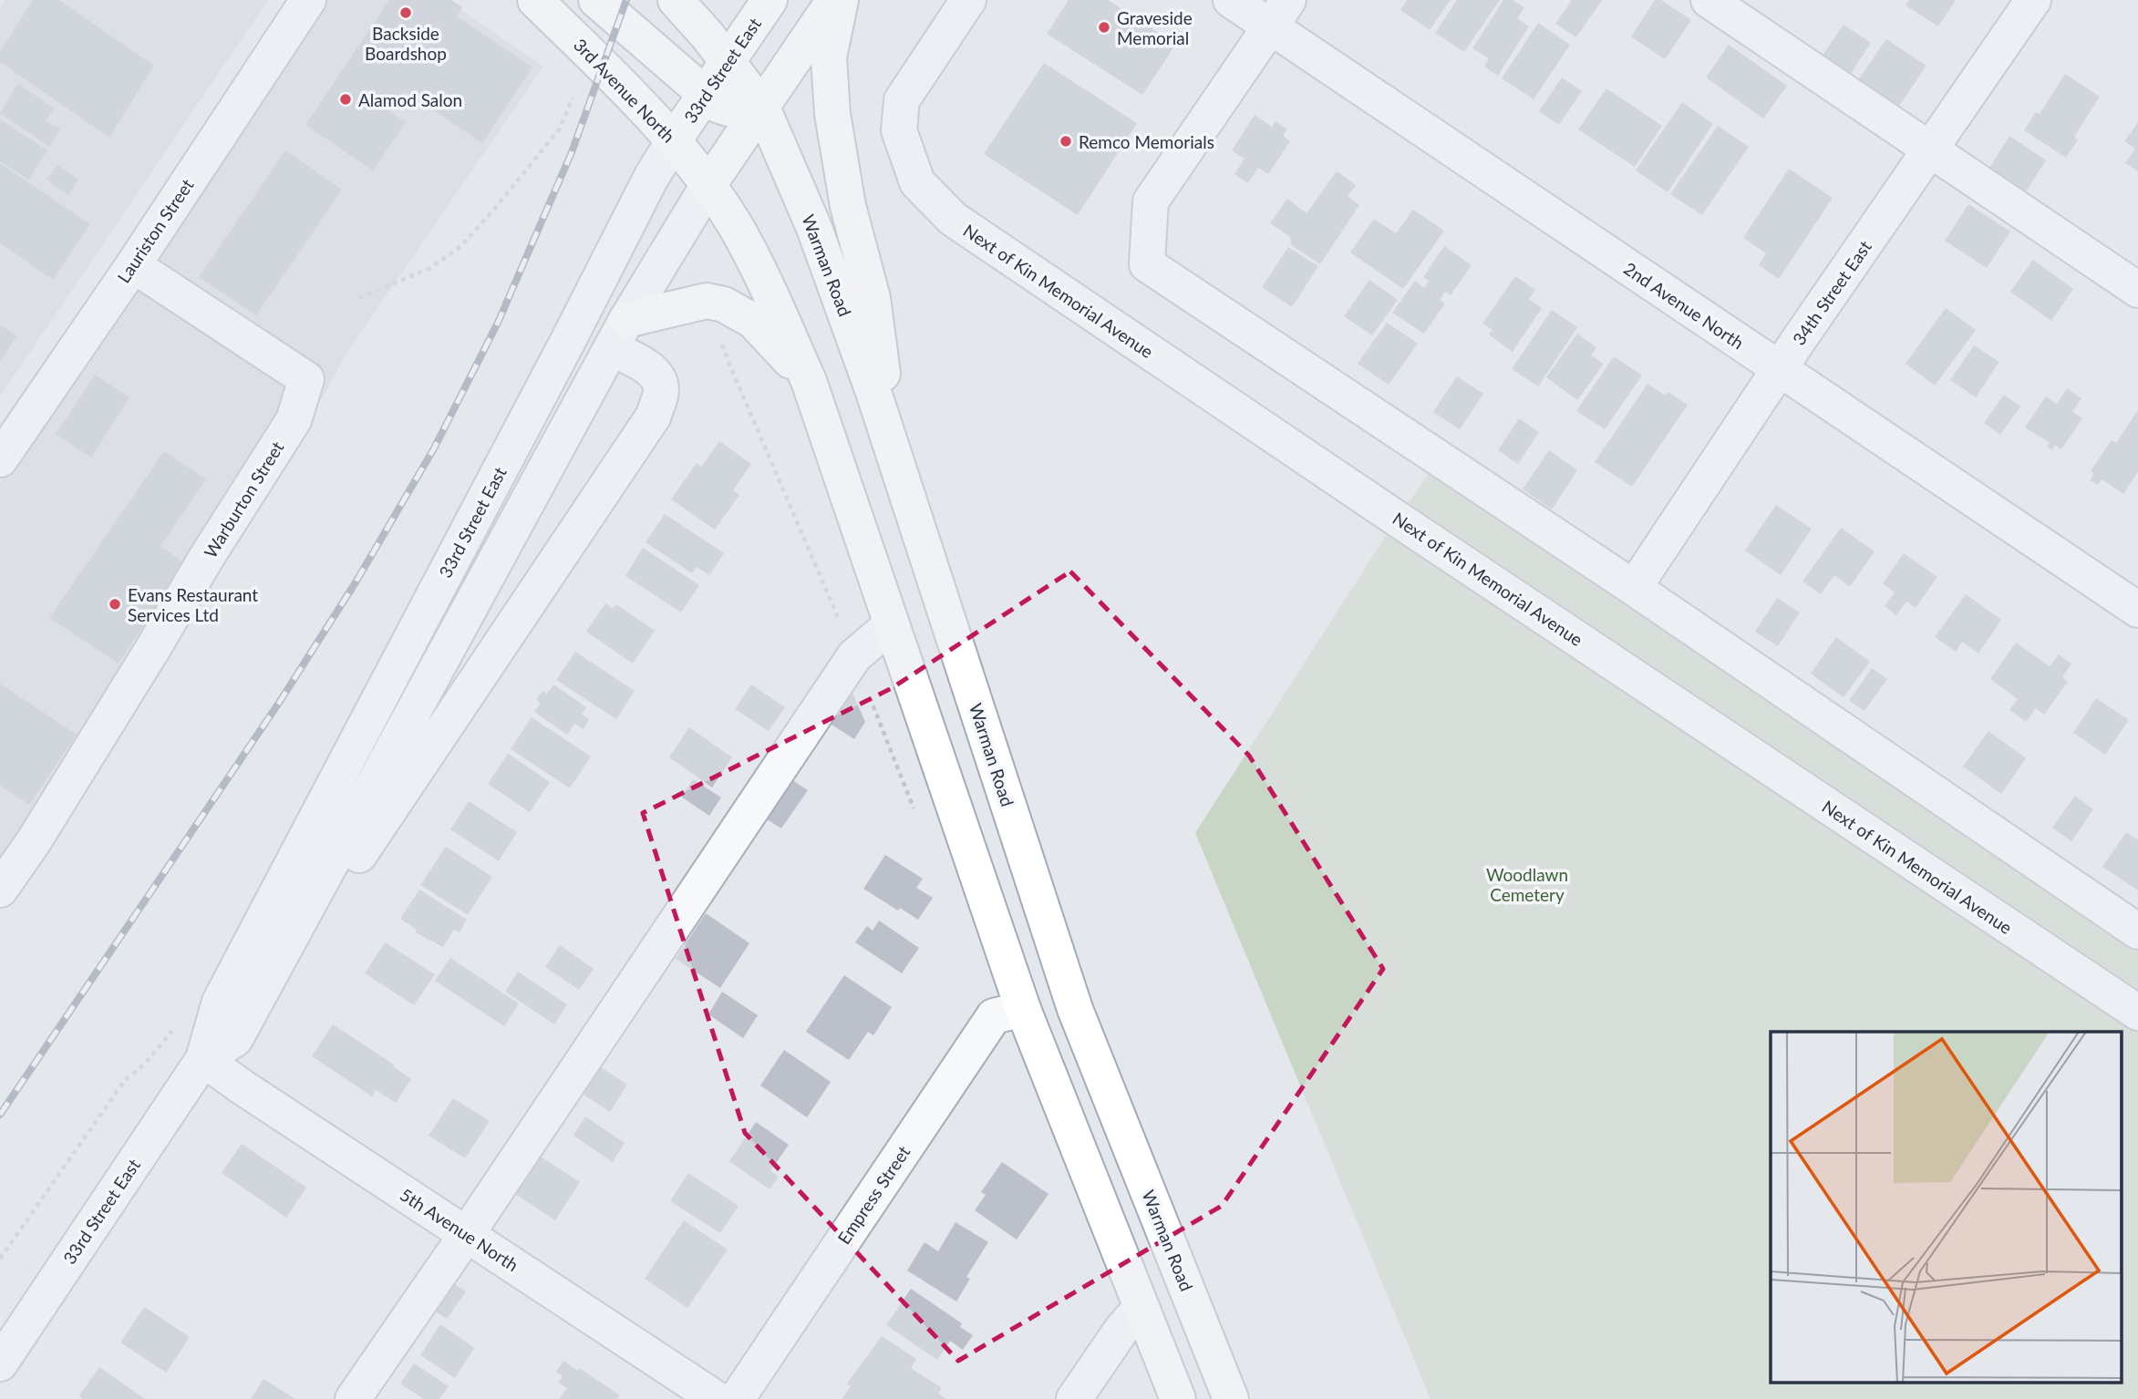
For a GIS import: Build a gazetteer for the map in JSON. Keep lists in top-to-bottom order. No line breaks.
{"streets":{"main road":["33rd Street East","3rd Avenue North","Warman Road"],"street":["Lauriston Street","Next of Kin Memorial Avenue","34th Street East","2nd Avenue North","Warburton Street","Empress Street","5th Avenue North"]},"crossings":[["33rd Street East","3rd Avenue North"],["33rd Street East","Warman Road"],["33rd Street East","5th Avenue North"],["Lauriston Street","Warburton Street"],["34th Street East","2nd Avenue North"]],"parks":["Woodlawn Cemetery"],"places":["Backside Boardshop","Graveside Memorial","Alamod Salon","Remco Memorials","Evans Restaurant Services Ltd"]}
